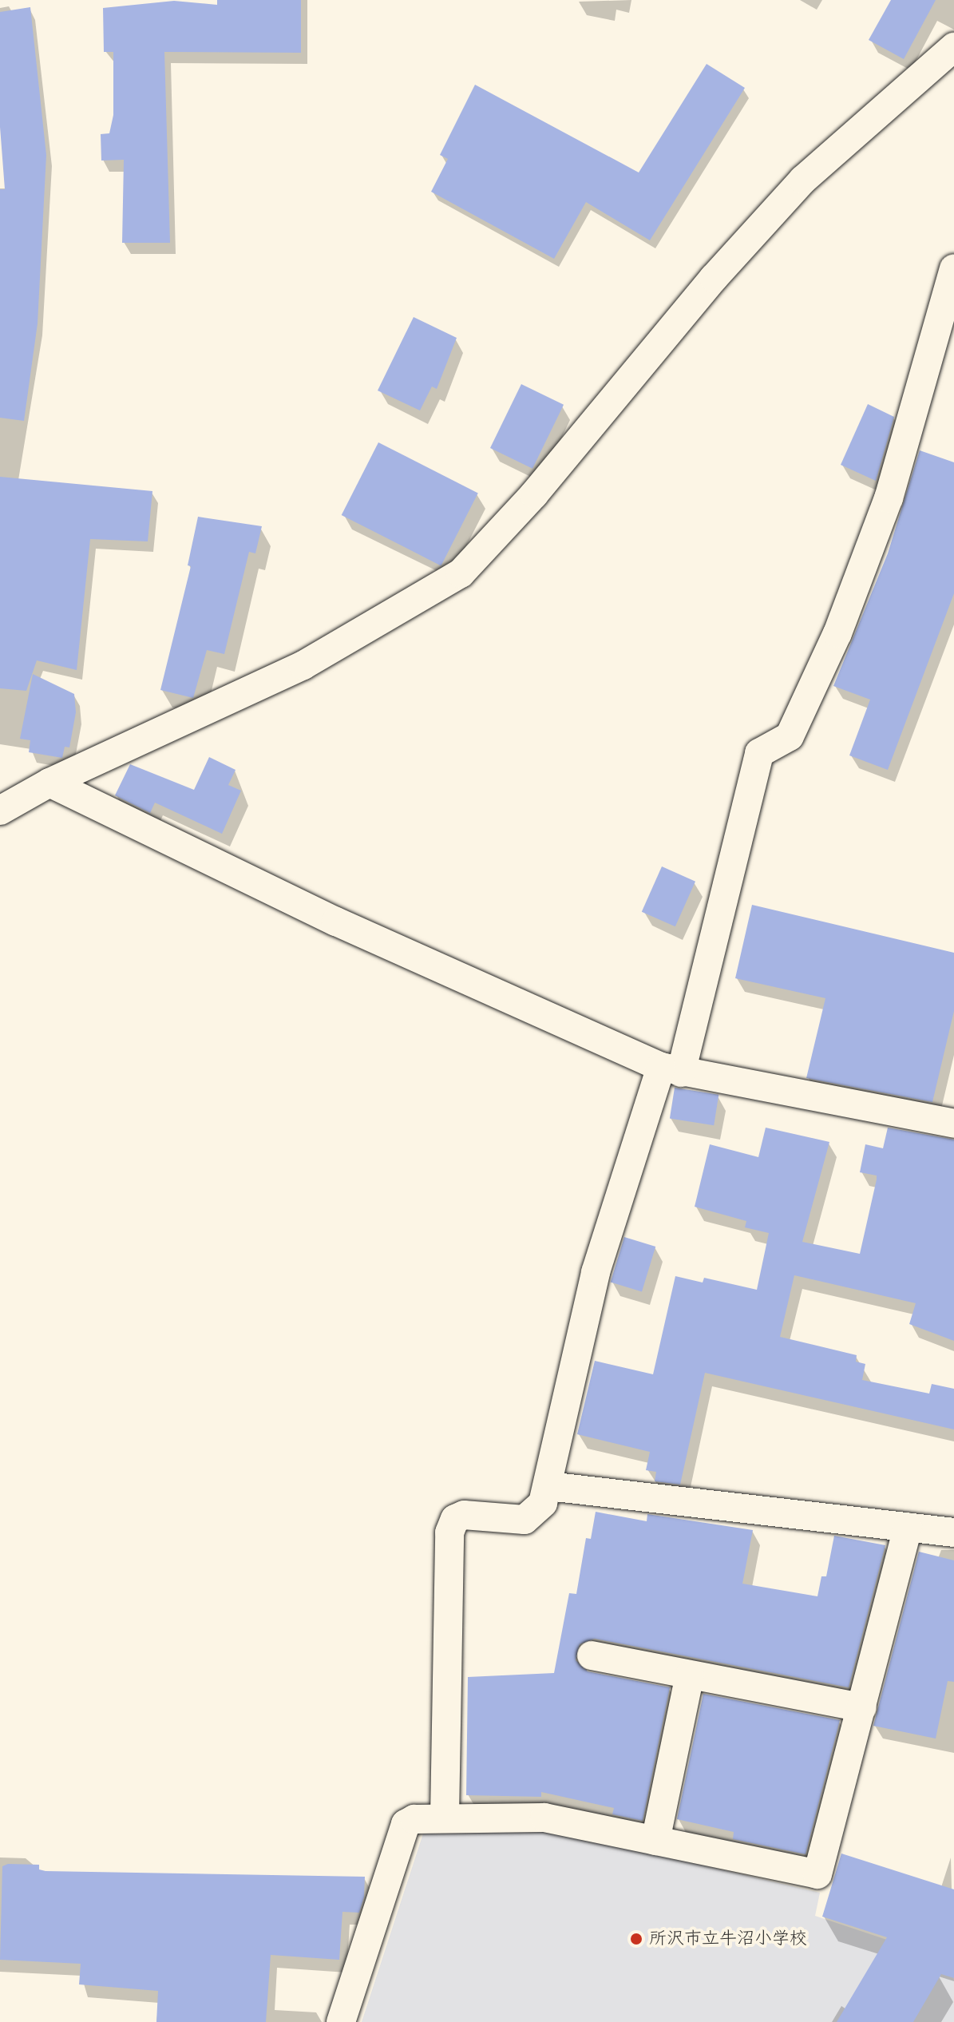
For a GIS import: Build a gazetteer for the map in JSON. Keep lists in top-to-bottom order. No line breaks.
{"places":["所沢市立牛沼小学校"]}
